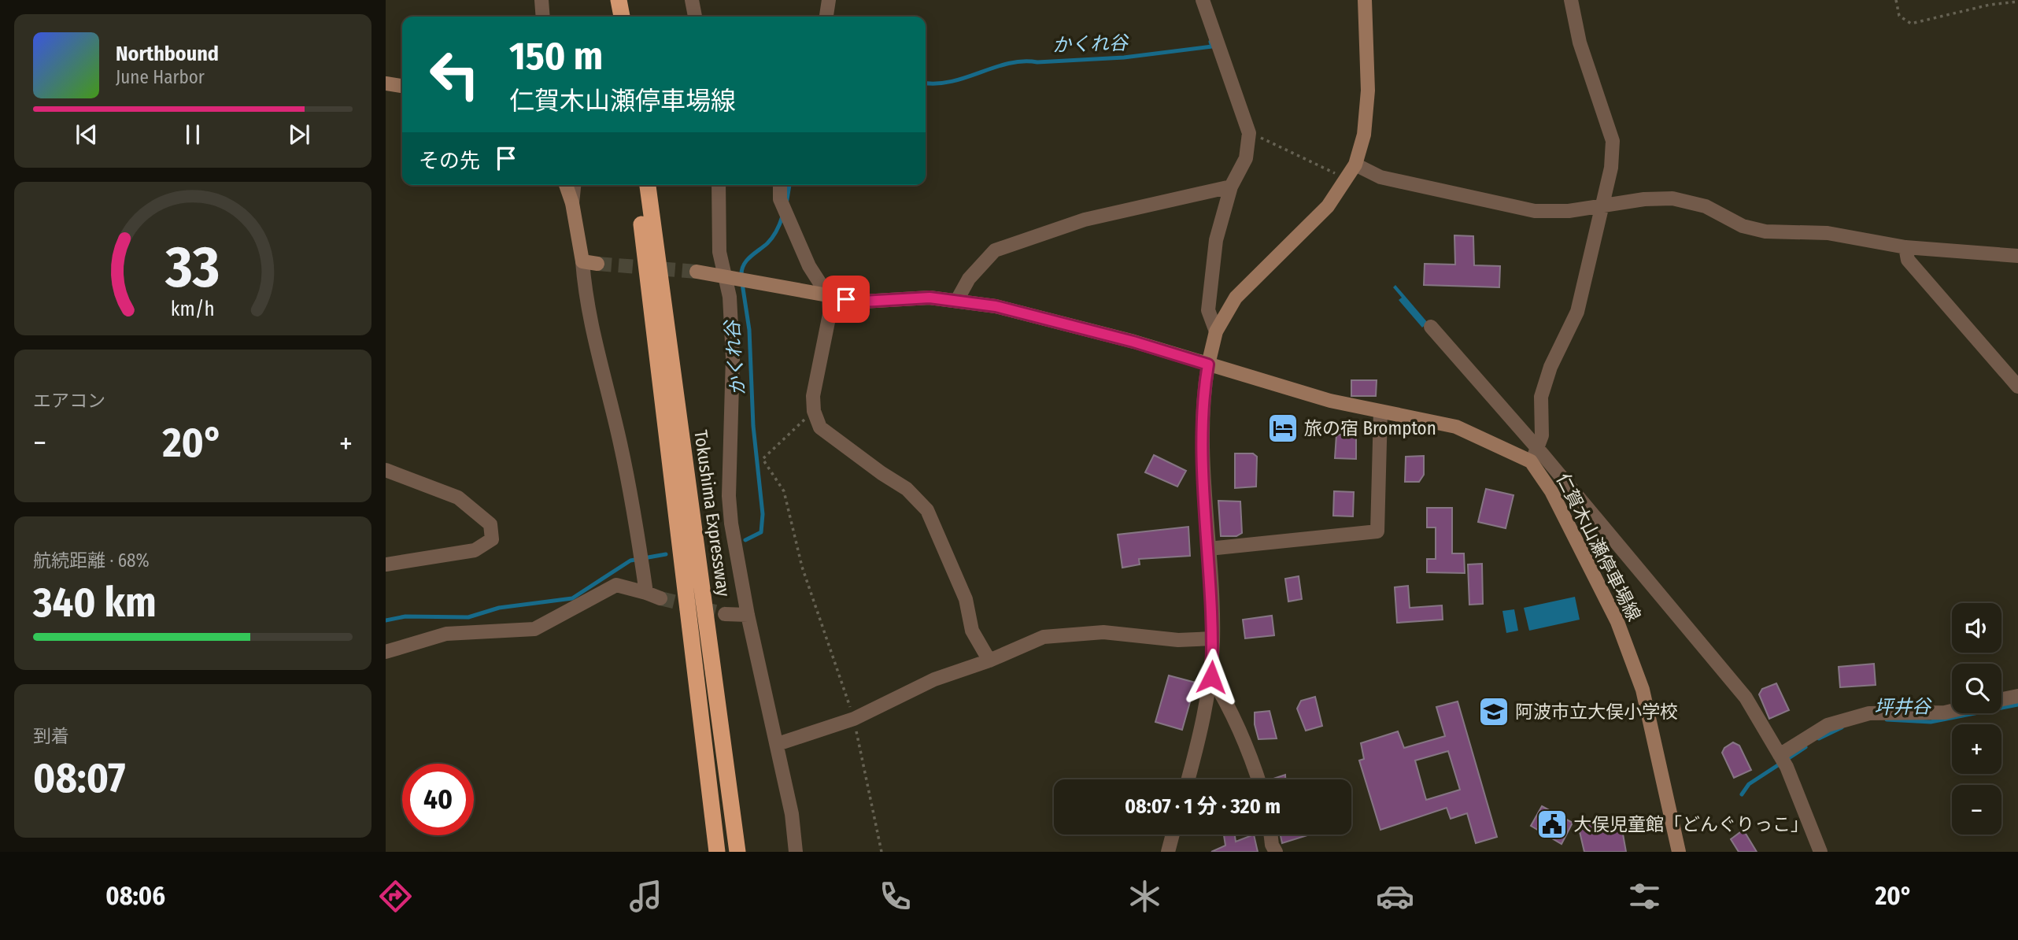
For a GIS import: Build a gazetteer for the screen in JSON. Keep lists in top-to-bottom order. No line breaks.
{"streets":{"highway":["Tokushima Expressway"],"main road":["仁賀木山瀬停車場線"]},"water":["かくれ谷","坪井谷"],"places":{"hotel":["旅の宿 Brompton"],"school or university":["阿波市立大俣小学校"],"public building":["大俣児童館「どんぐりっこ」"]},"page":{"turn":["150 m","仁賀木山瀬停車場線"],"song":["Northbound","June Harbor"],"then":"その先","tile":["エアコン",["航続距離 · 68%","340 km"],["到着","08:07"]],"heat":["−","20°","+"],"map_buttons":["+","−"],"limit":"40","trip":"08:07 · 1 分 · 320 m","tabs":["08:06","20°"],"gauge":["33","km/h"]}}
